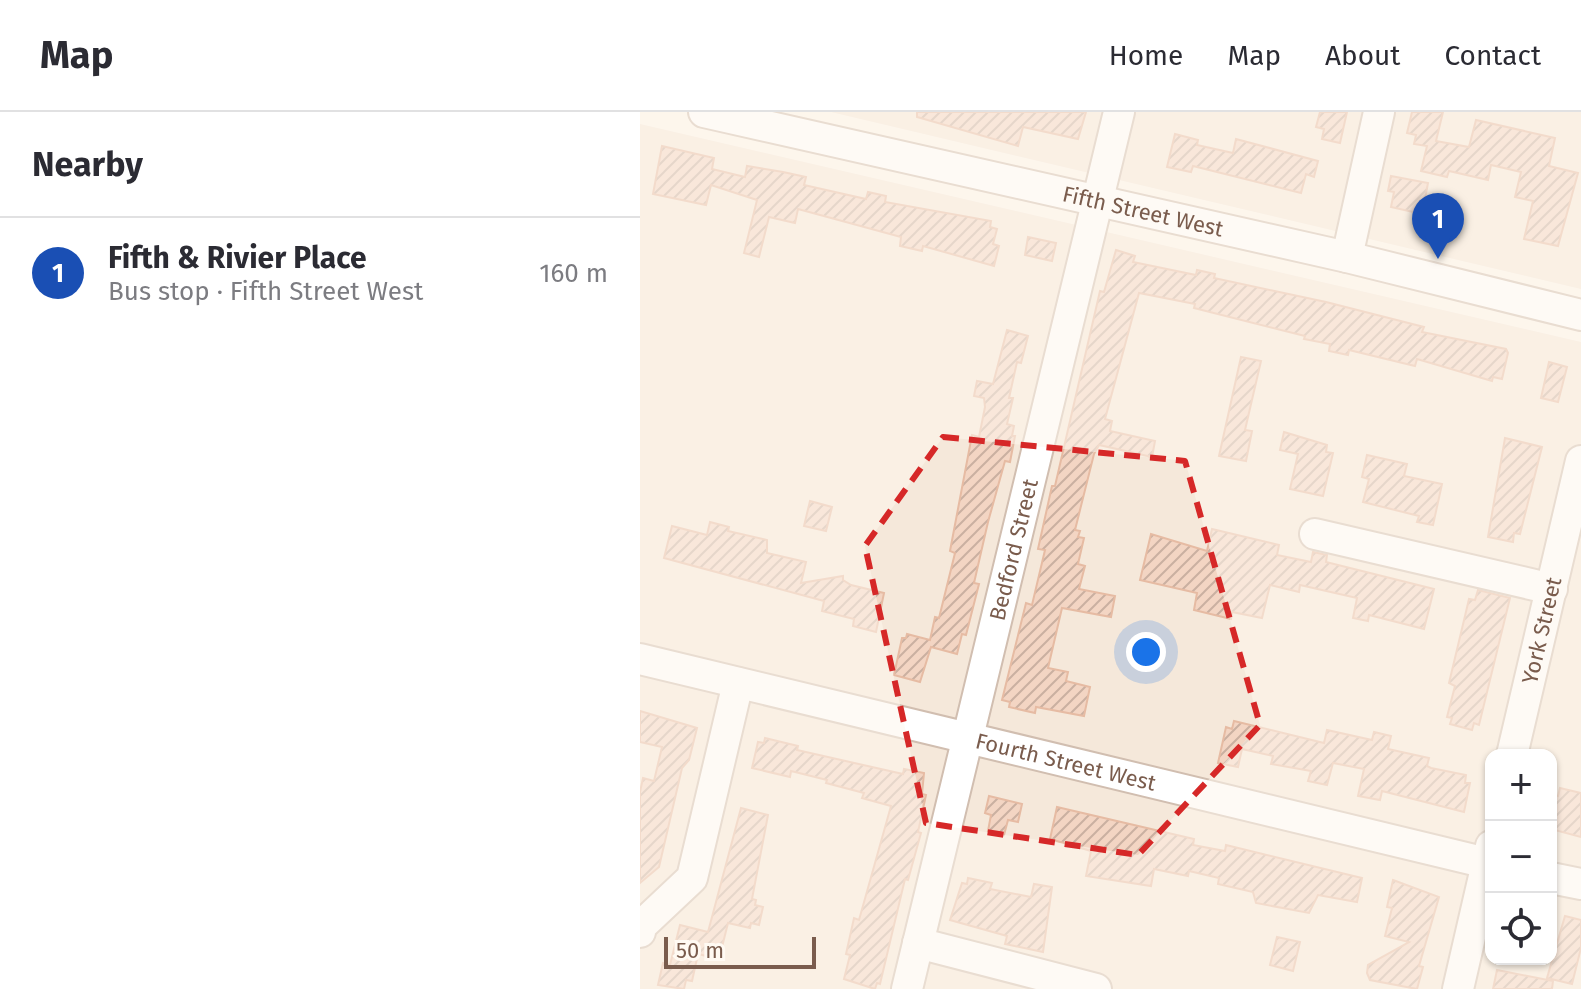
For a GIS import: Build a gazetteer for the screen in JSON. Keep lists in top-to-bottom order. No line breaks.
{"streets":{"street":["Fifth Street West","Bedford Street","York Street","Fourth Street West"]},"crossings":[["Fifth Street West","Bedford Street"],["Bedford Street","Fourth Street West"]],"scale_bar":"50 m","page":{"header":"Map","nav":["Home","Map","About","Contact"],"heading":"Nearby","pins":"1","list":[{"mark":"1","name":"Fifth & Rivier Place","note":"Bus stop · Fifth Street West","value":"160 m"}],"map_buttons":["+","−"],"scale":"50 m"}}
